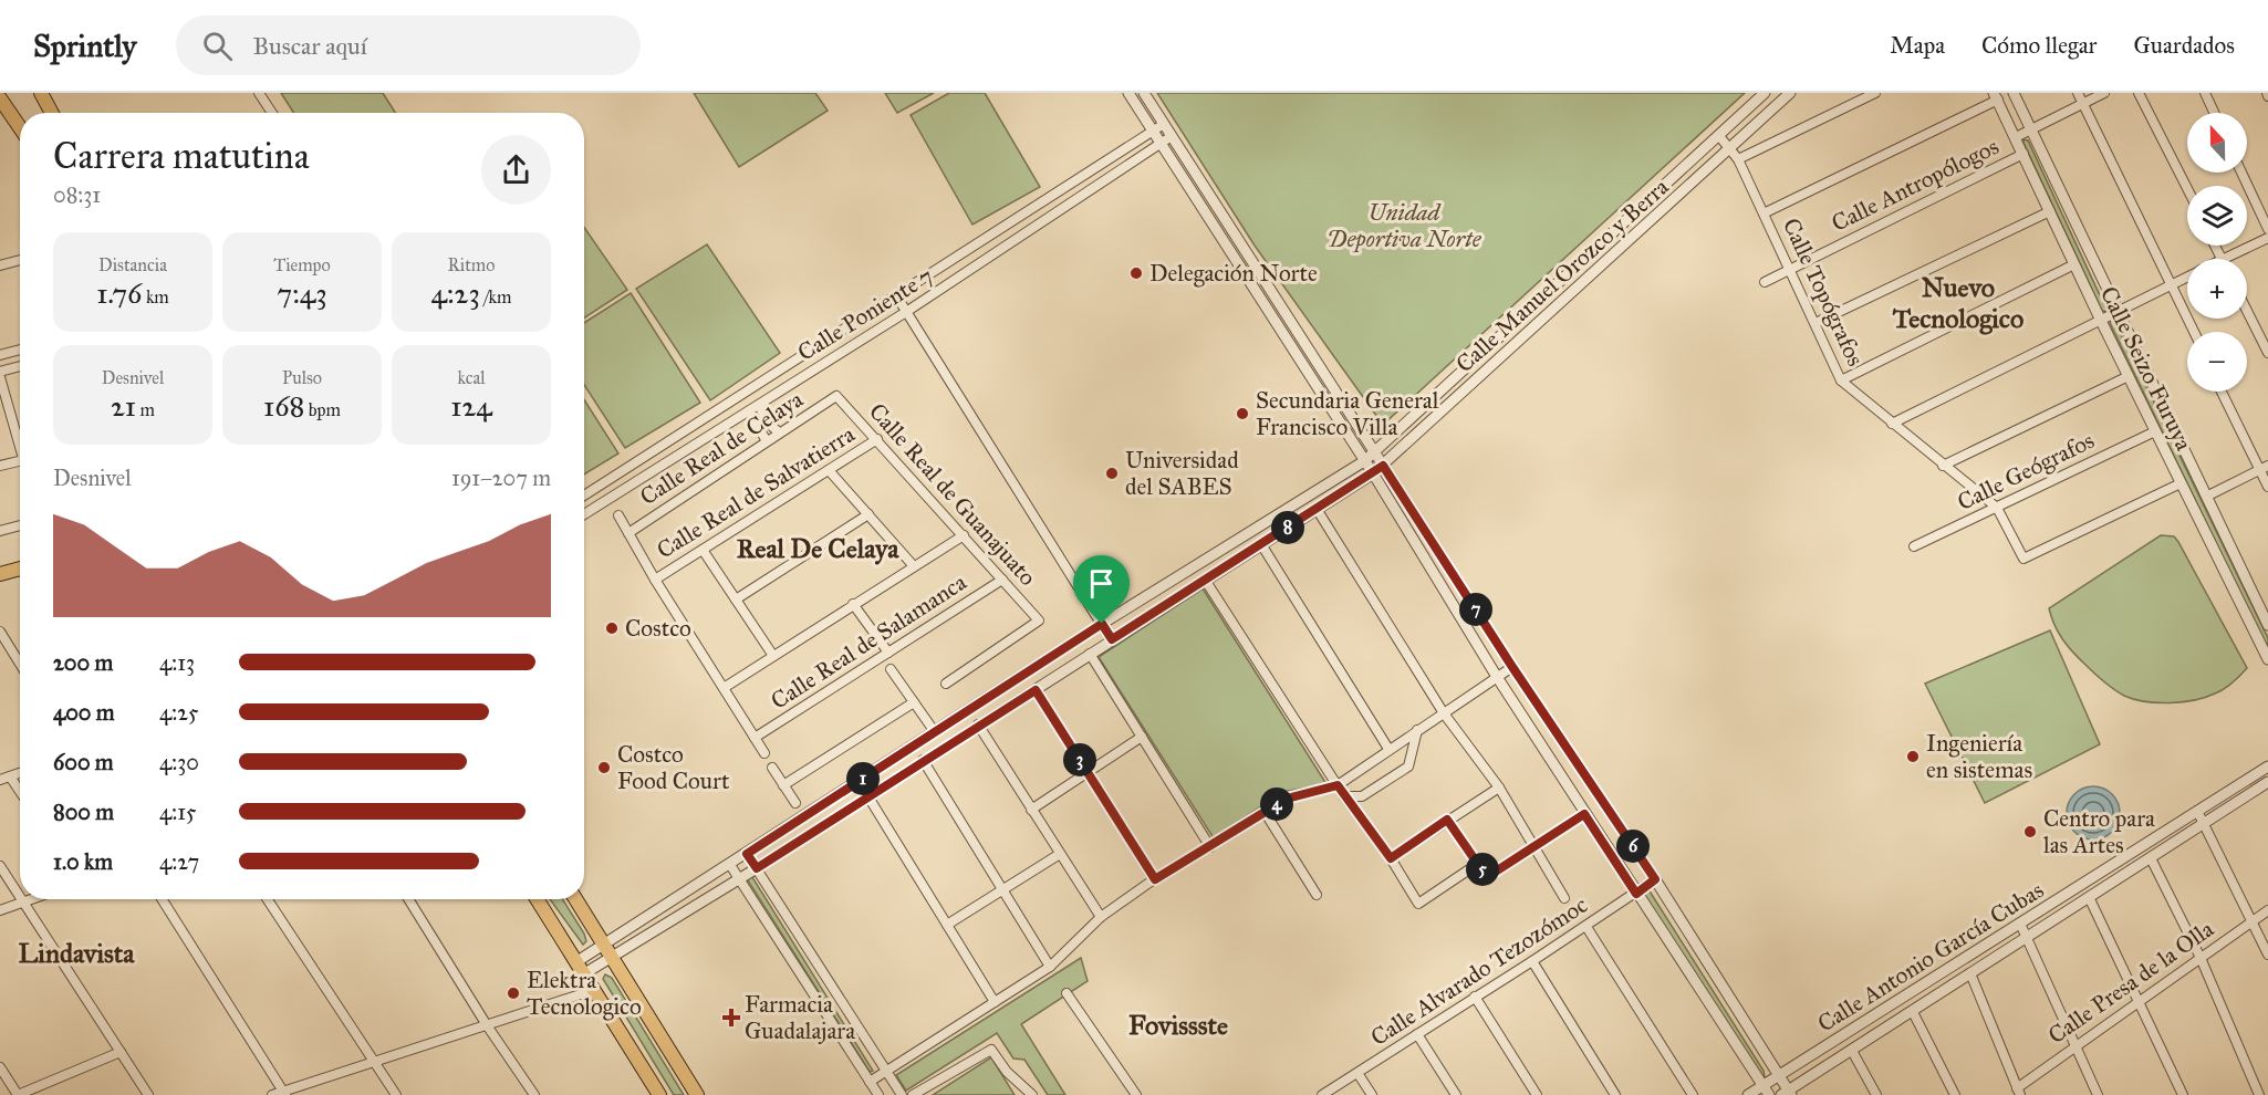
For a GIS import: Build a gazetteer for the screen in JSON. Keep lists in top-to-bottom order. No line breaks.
{"streets":{"street":["Calle Antropólogos","Calle Manuel Orozco y Berra","Calle Topógrafos","Calle Poniente 7","Calle Seizo Furuya","Calle Real de Celaya","Calle Geógrafos","Calle Real de Salvatierra","Calle Real de Guanajuato","Calle Real de Salamanca","Calle Antonio García Cubas","Calle Alvarado Tezozómoc","Calle Presa de la Olla"]},"crossings":[["Calle Antropólogos","Calle Topógrafos"],["Calle Antropólogos","Calle Seizo Furuya"],["Calle Manuel Orozco y Berra","Calle Topógrafos"],["Calle Topógrafos","Calle Seizo Furuya"],["Calle Topógrafos","Calle Geógrafos"],["Calle Seizo Furuya","Calle Geógrafos"],["Calle Real de Celaya","Calle Real de Guanajuato"],["Calle Real de Salvatierra","Calle Real de Guanajuato"],["Calle Real de Guanajuato","Calle Real de Salamanca"]],"districts":["Nuevo Tecnologico","Real De Celaya","Lindavista","Fovissste"],"parks":["Unidad Deportiva Norte"],"places":{"other":["Delegación Norte","Secundaria General Francisco Villa","Universidad del SABES","Costco","Ingeniería en sistemas","Costco Food Court","Centro para las Artes","Elektra Tecnologico"],"health":["Farmacia Guadalajara"]},"north":"top","page":{"header":"Sprintly","search":"Buscar aquí","nav":["Mapa","Cómo llegar","Guardados"],"map_buttons":["+","−"],"heading":["Carrera matutina","08:31"],"stats":[["Distancia","1.76 km"],["Tiempo","7:43"],["Ritmo","4:23 /km"],["Desnivel","21 m"],["Pulso","168 bpm"],["kcal","124"]],"chart":["Desnivel","191–207 m"],"pins":["8","7","3","1","4","6","5"],"list":[{"name":"200 m","note":"4:13"},{"name":"400 m","note":"4:25"},{"name":"600 m","note":"4:30"},{"name":"800 m","note":"4:15"},{"name":"1.0 km","note":"4:27"}]}}
